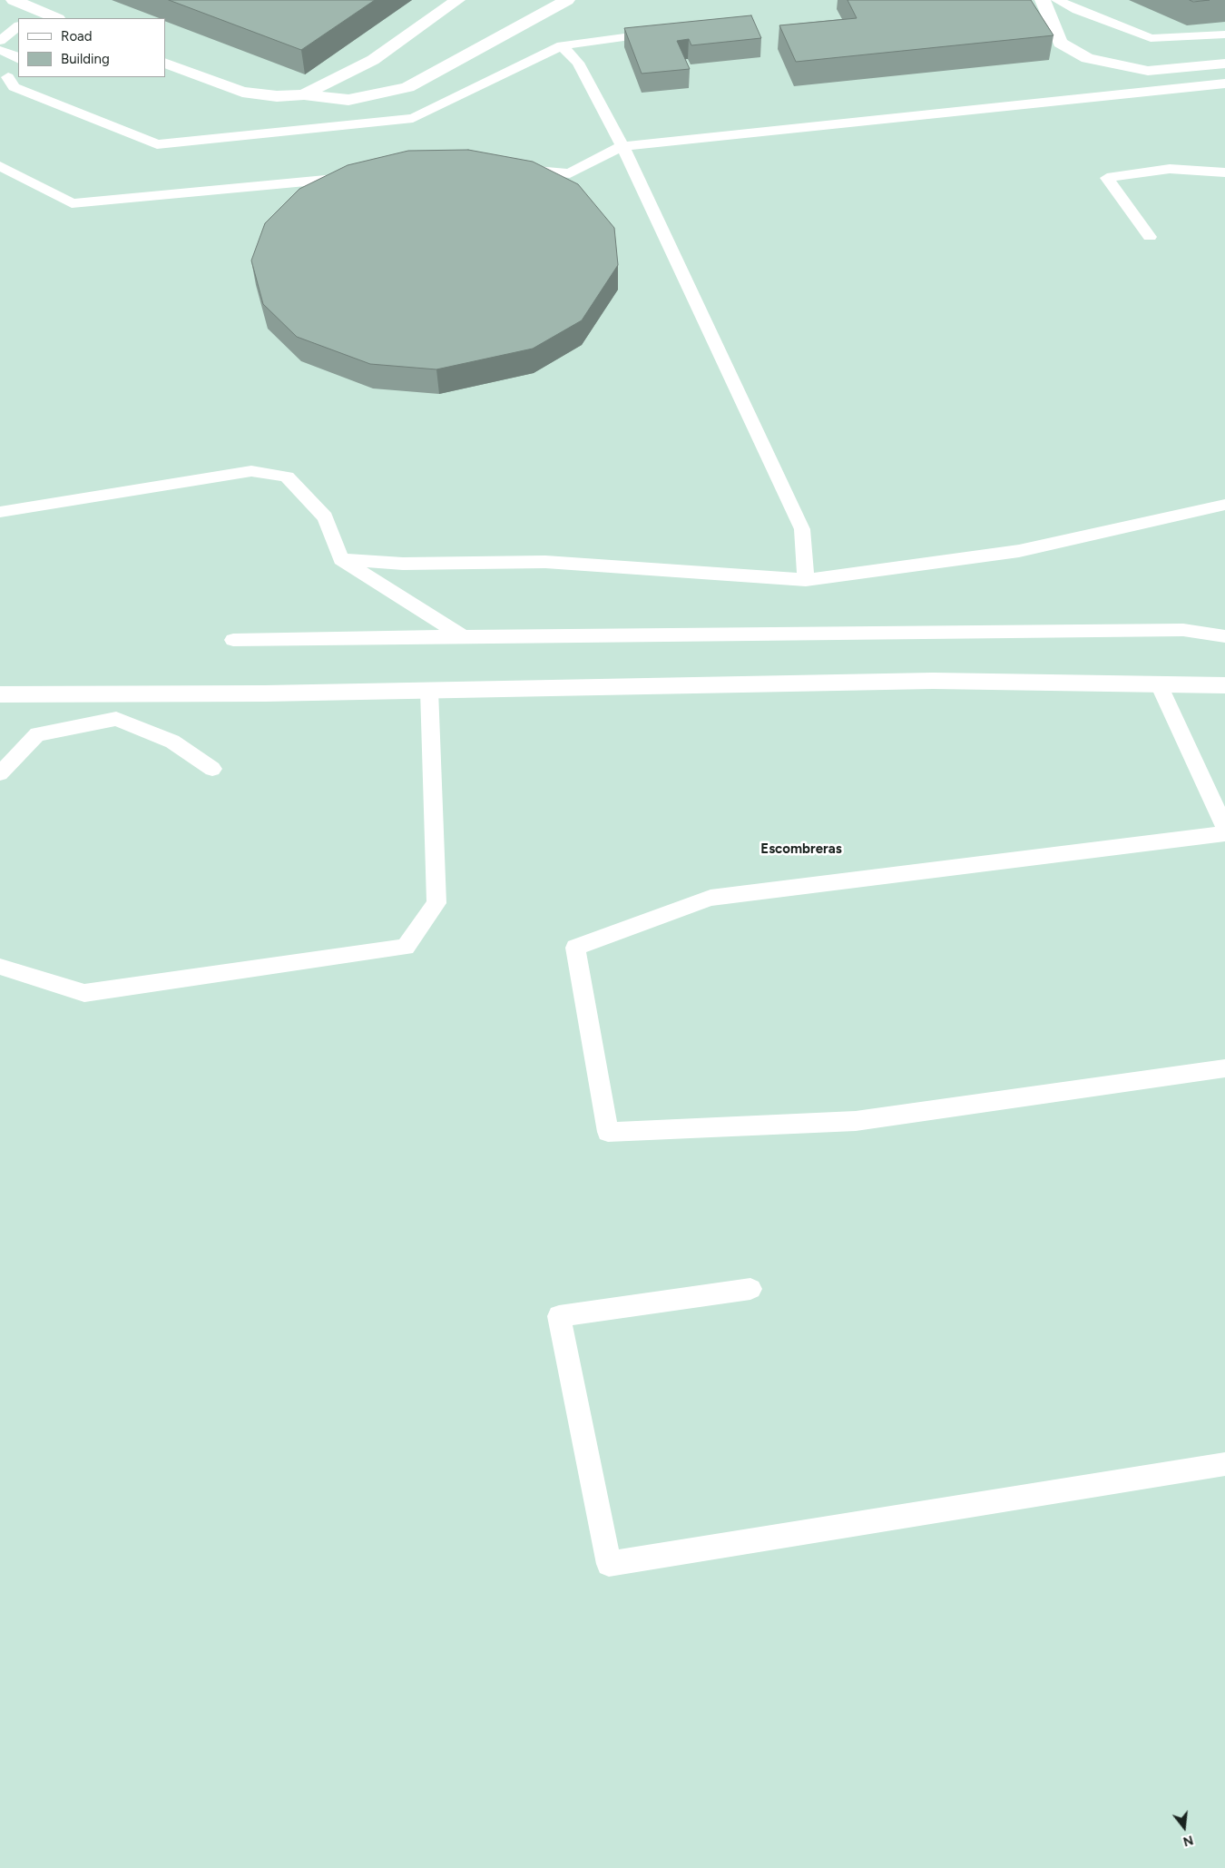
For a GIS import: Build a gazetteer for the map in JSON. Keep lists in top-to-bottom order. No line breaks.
{"districts":["Escombreras"],"legend":["Road","Building"],"north":"bottom"}
